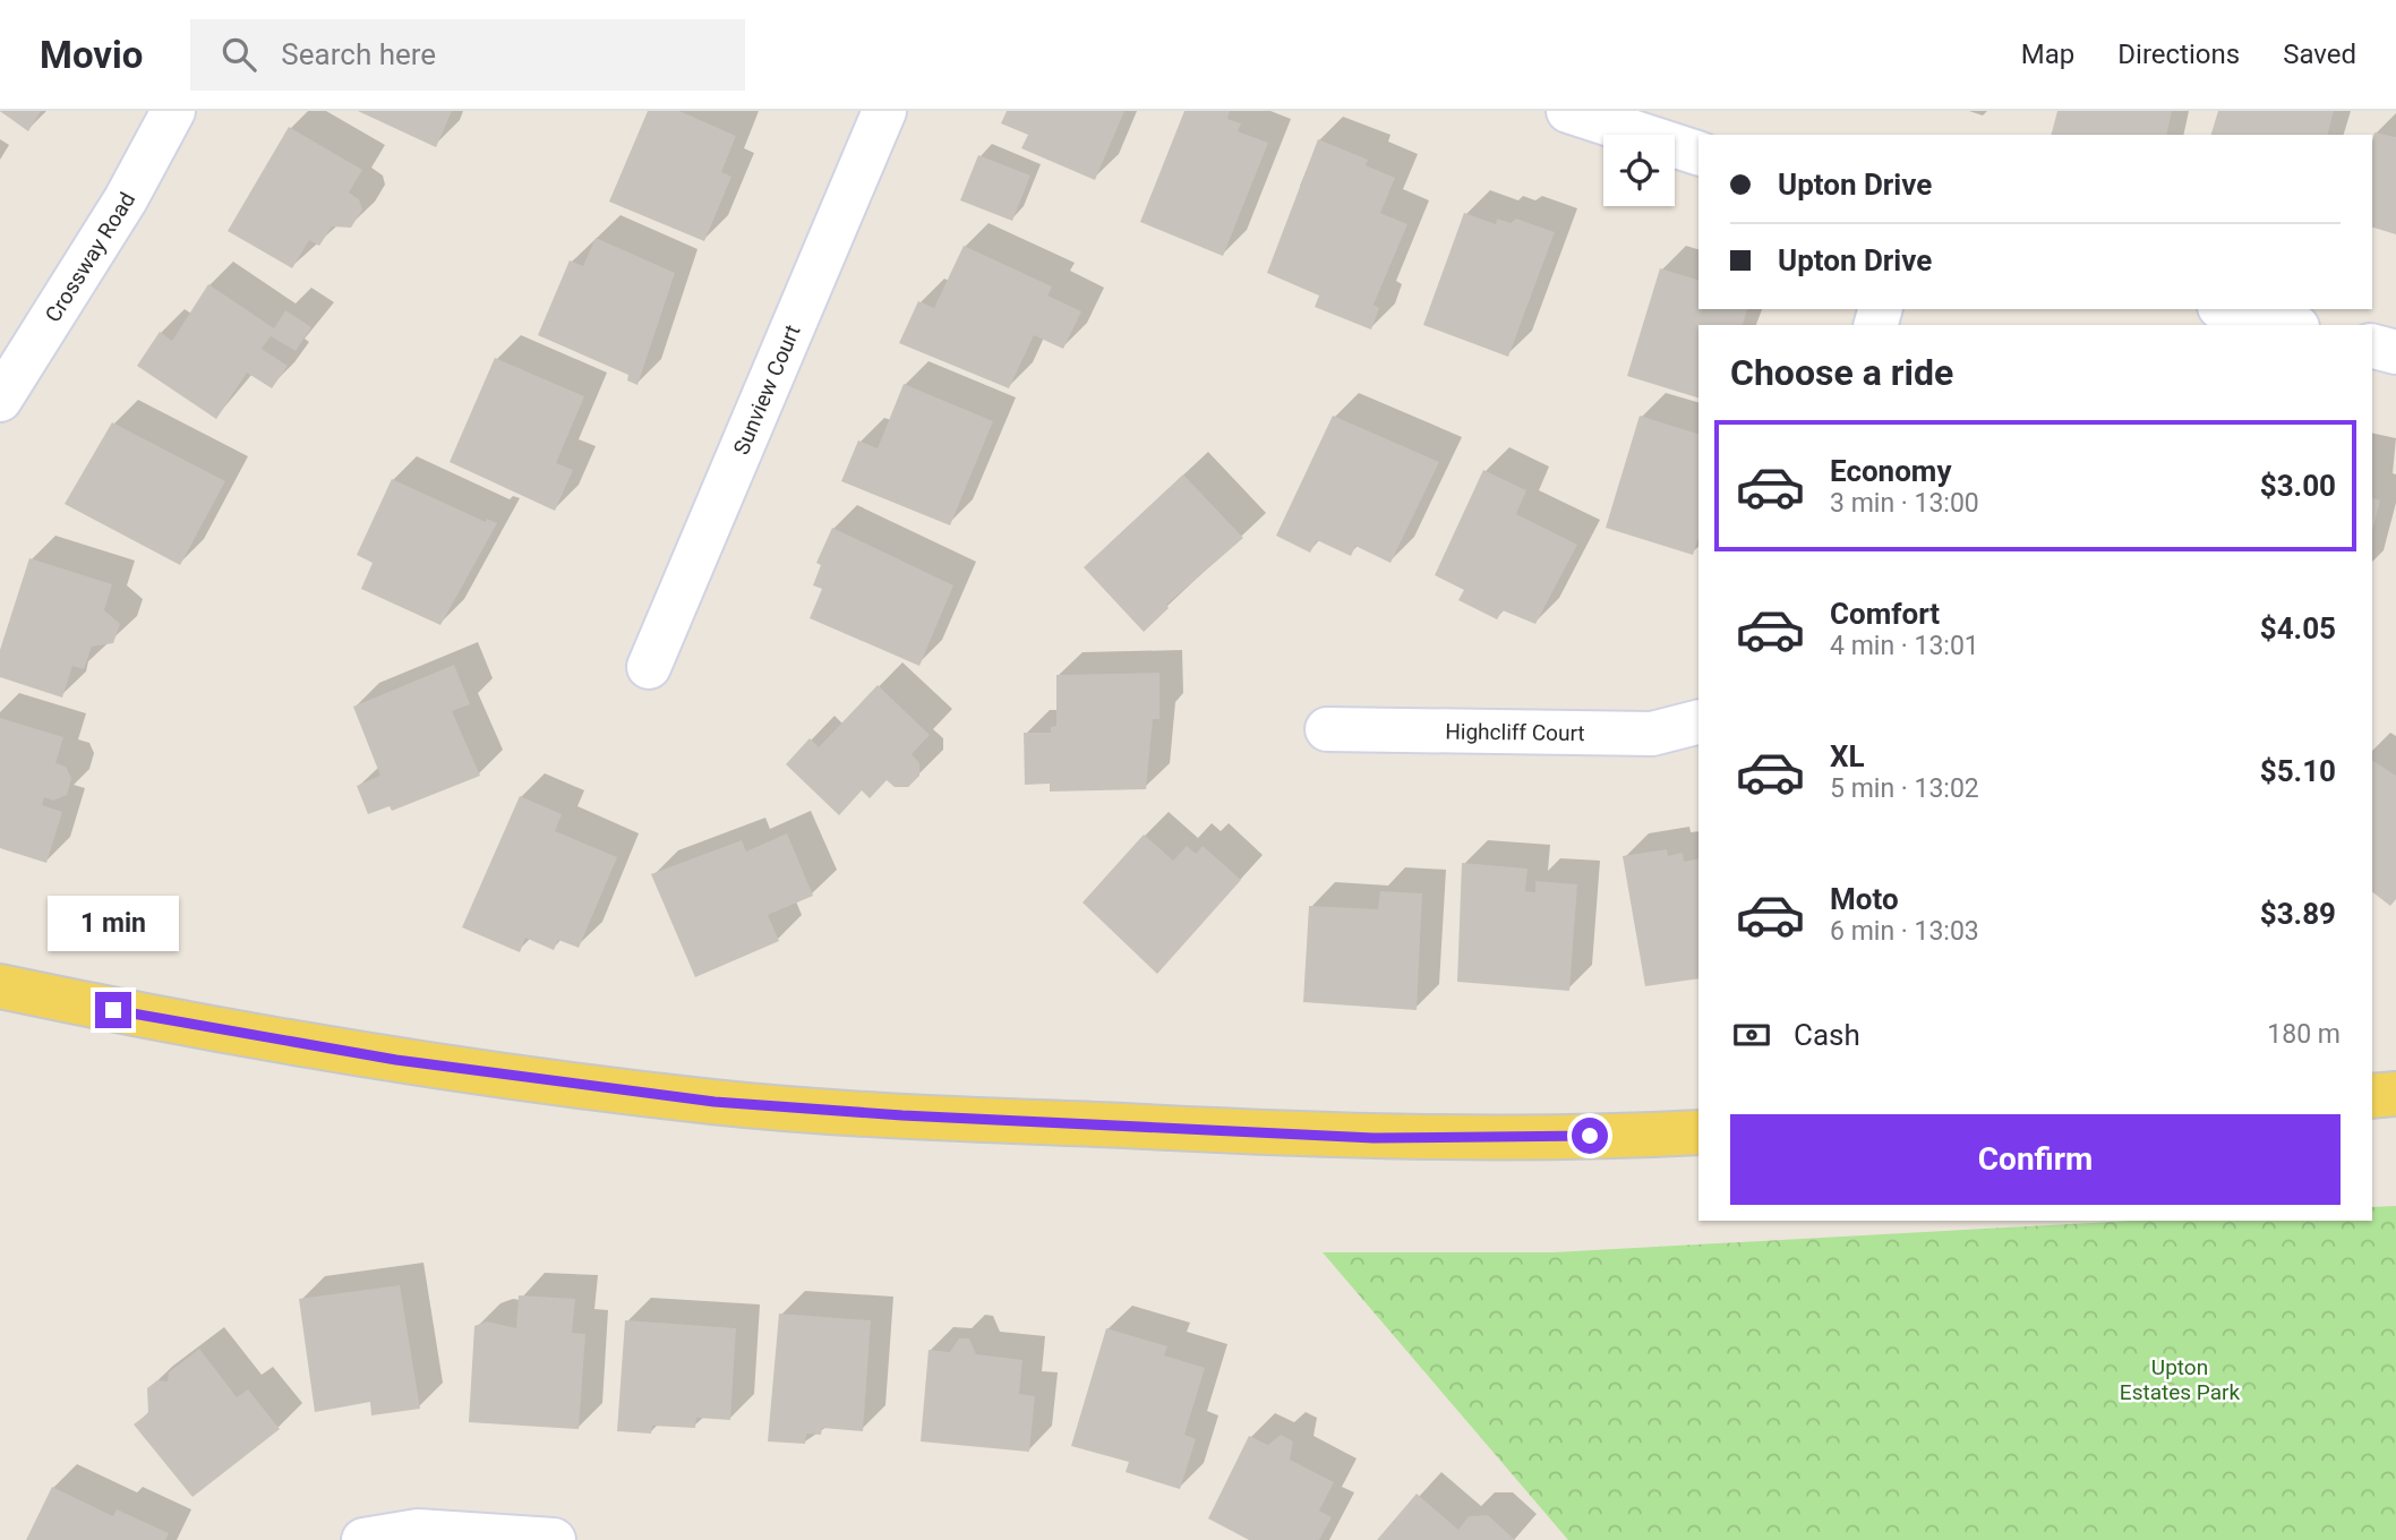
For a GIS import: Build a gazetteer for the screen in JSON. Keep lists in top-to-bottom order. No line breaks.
{"streets":{"street":["Crossway Road","Sunview Court","Highcliff Court"]},"parks":["Upton Estates Park"],"page":{"header":"Movio","search":"Search here","nav":["Map","Directions","Saved"],"banner":["Upton Drive","Upton Drive"],"heading":"Choose a ride","list":[{"name":"Economy","note":"3 min · 13:00","value":"$3.00"},{"name":"Comfort","note":"4 min · 13:01","value":"$4.05"},{"name":"XL","note":"5 min · 13:02","value":"$5.10"},{"name":"Moto","note":"6 min · 13:03","value":"$3.89"}],"bubble":"1 min","pay":["Cash","180 m"],"buttons":"Confirm"}}
